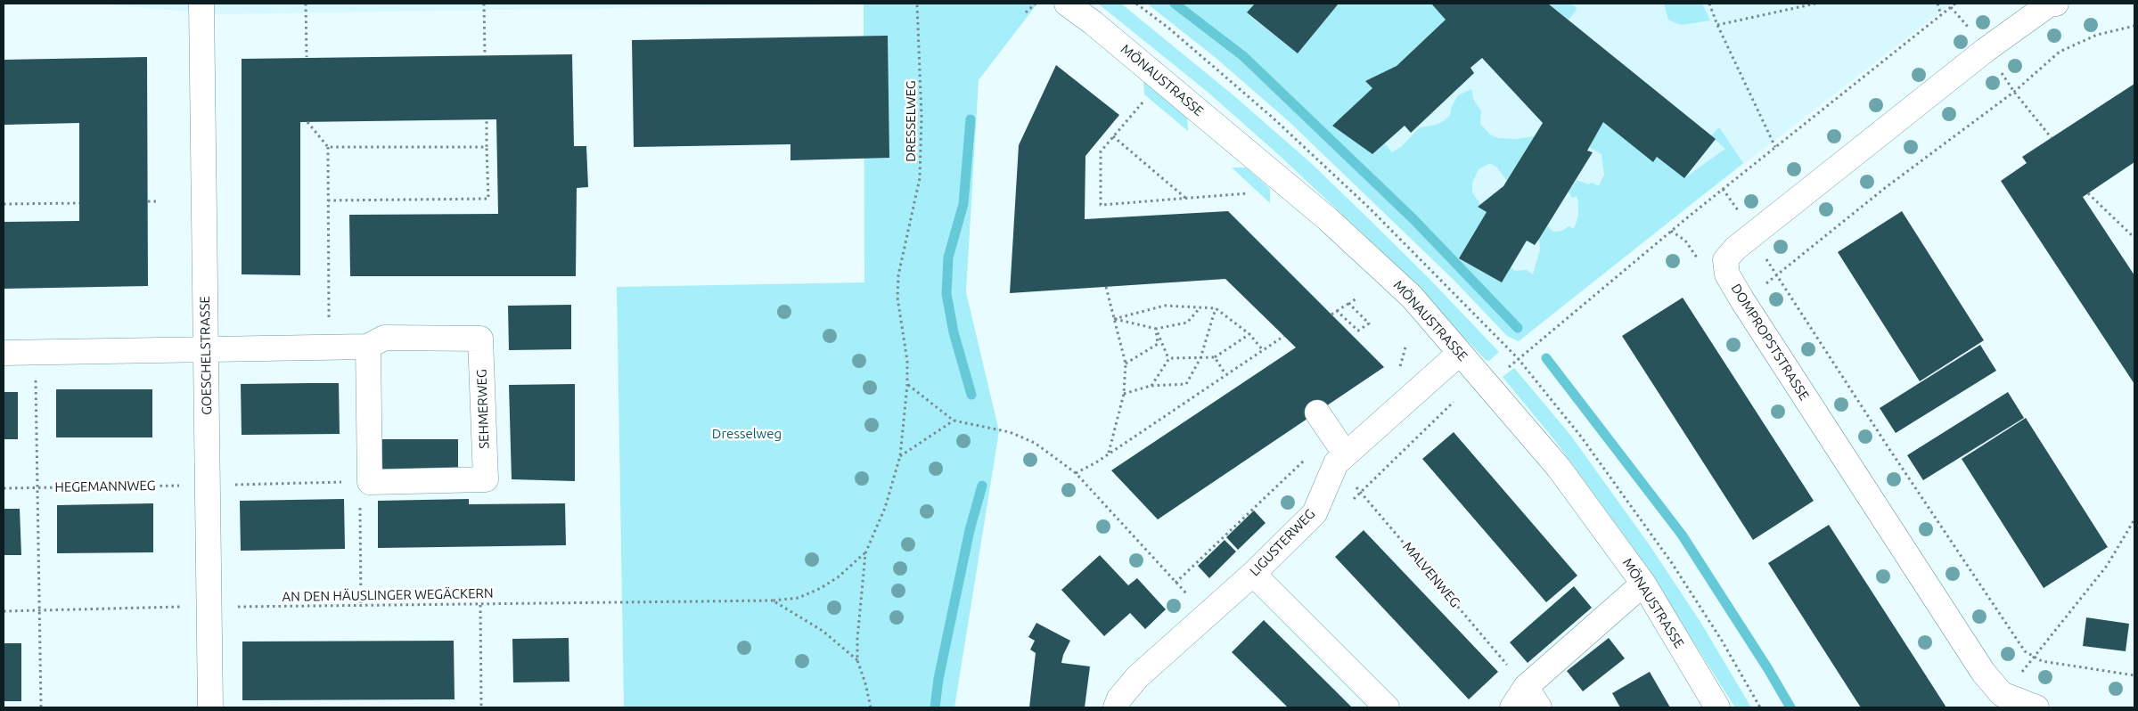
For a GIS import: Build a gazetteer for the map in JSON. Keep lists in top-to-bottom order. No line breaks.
{"streets":{"street":["MÖNAUSTRASSE","DOMPROPSTSTRASSE","GOESCHELSTRASSE","SEHMERWEG","LIGUSTERWEG"],"path":["DRESSELWEG","HEGEMANNWEG","MALVENWEG","AN DEN HÄUSLINGER WEGÄCKERN"]},"crossings":[["MÖNAUSTRASSE","LIGUSTERWEG"],["DRESSELWEG","AN DEN HÄUSLINGER WEGÄCKERN"],["GOESCHELSTRASSE","SEHMERWEG"],["GOESCHELSTRASSE","HEGEMANNWEG"],["GOESCHELSTRASSE","AN DEN HÄUSLINGER WEGÄCKERN"],["LIGUSTERWEG","MALVENWEG"]],"parks":["Dresselweg"]}
